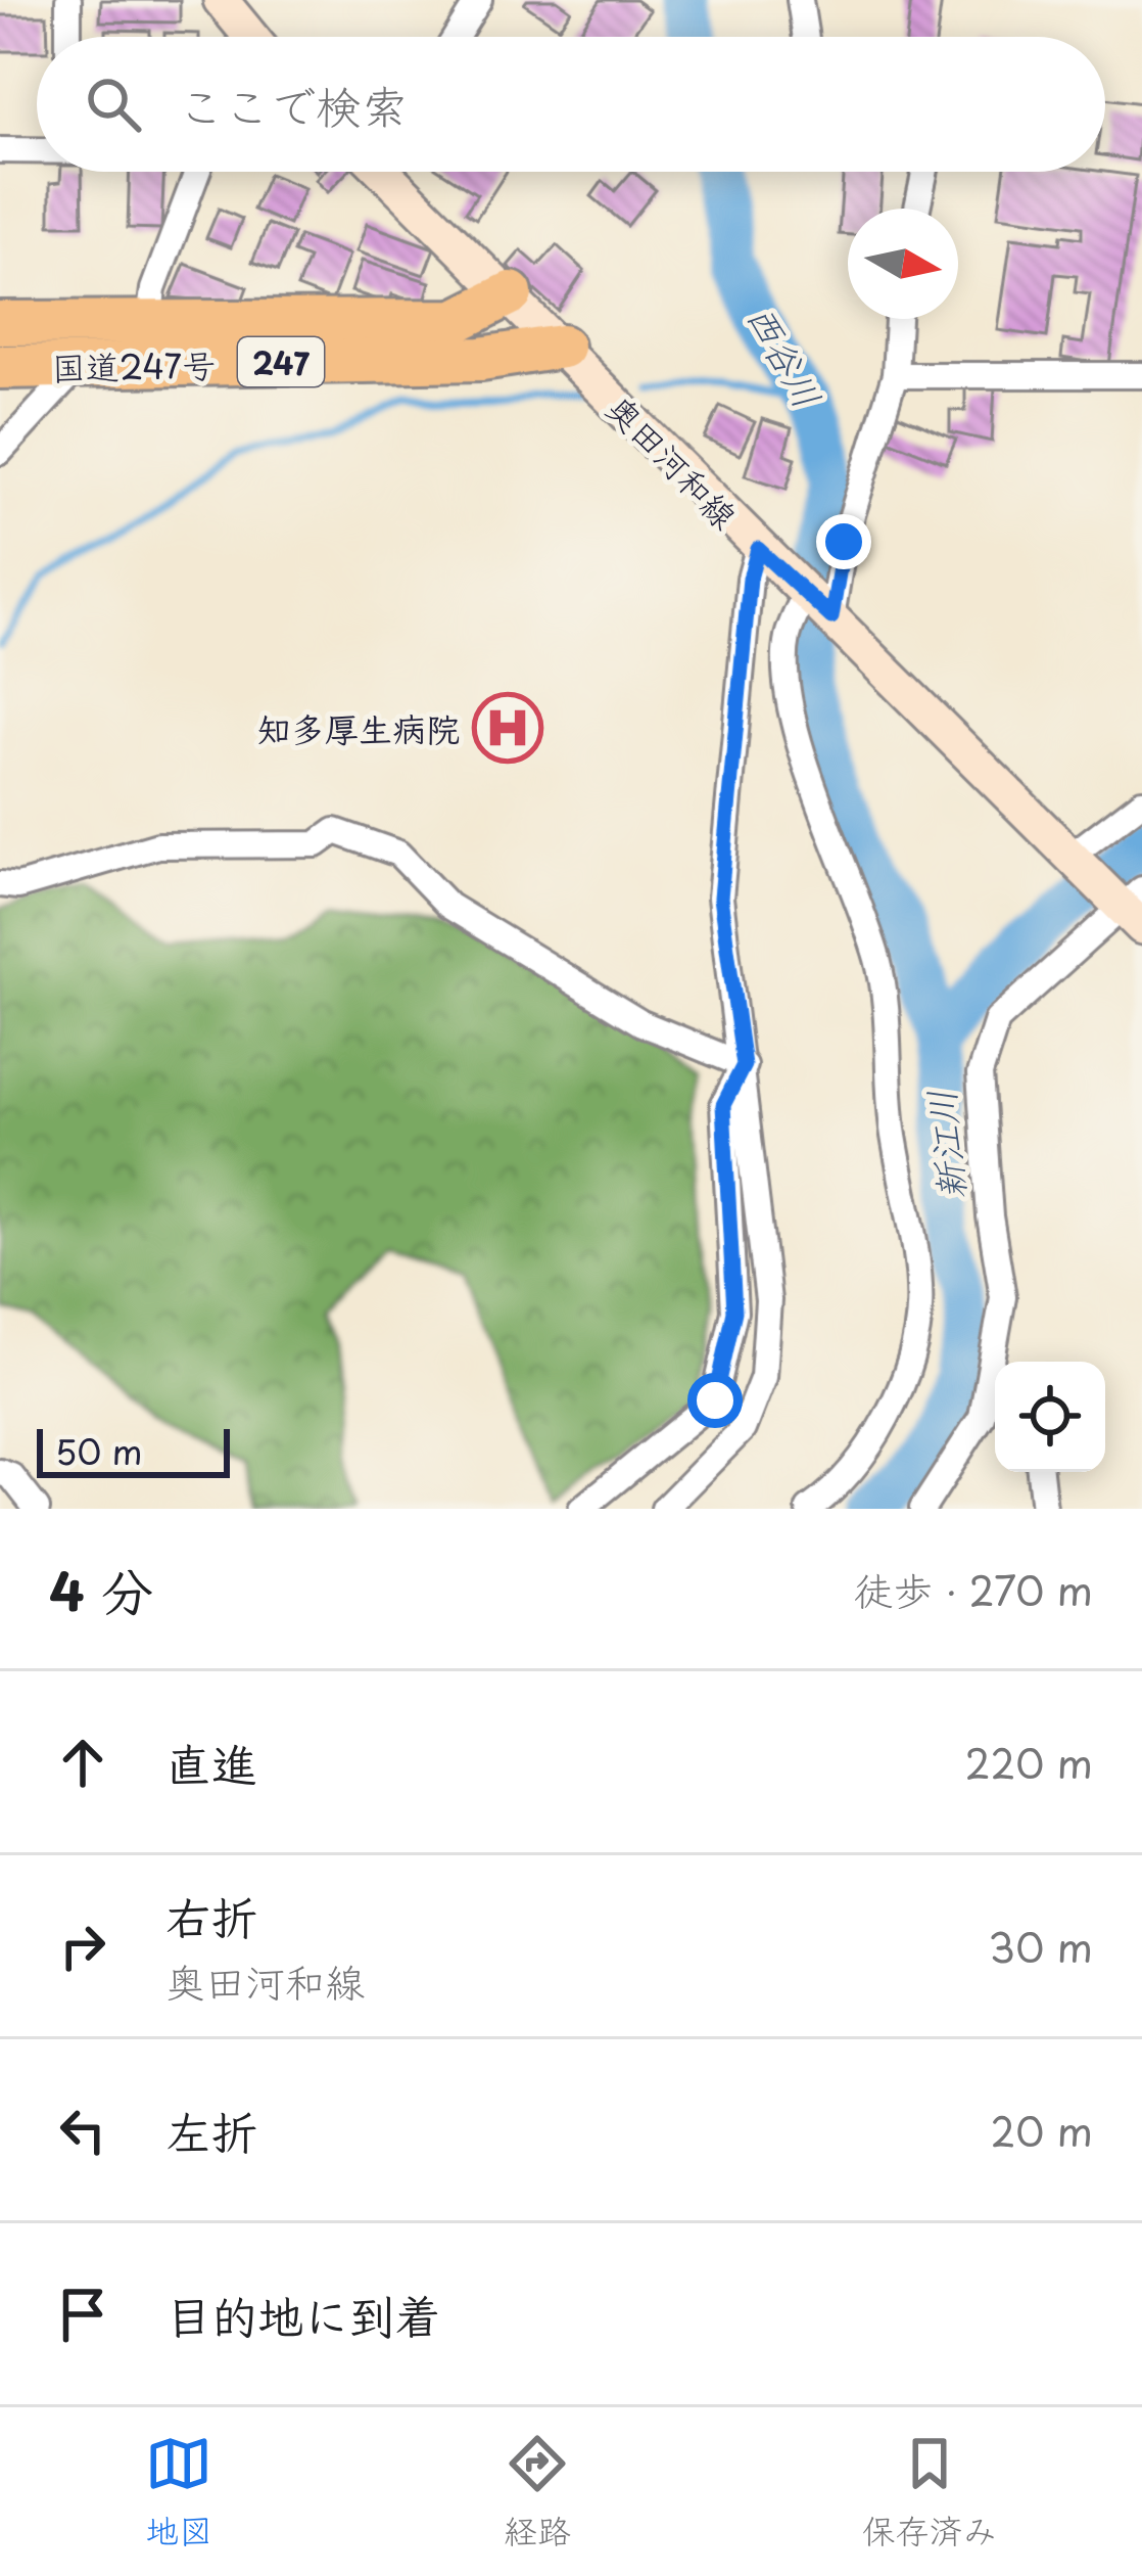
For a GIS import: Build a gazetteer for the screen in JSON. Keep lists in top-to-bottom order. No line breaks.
{"streets":{"highway":["247","国道247号"],"main road":["奥田河和線"]},"crossings":[["国道247号","奥田河和線"]],"water":["西谷川","新江川"],"places":{"hospital":["知多厚生病院"]},"scale_bar":"50 m","north":"right","page":{"search":"ここで検索","scale":"50 m","heading":["4 分","徒歩 · 270 m"],"list":[["直進","220 m"],["右折","奥田河和線","30 m"],["左折","20 m"],"目的地に到着"],"nav":["地図","経路","保存済み"]}}
